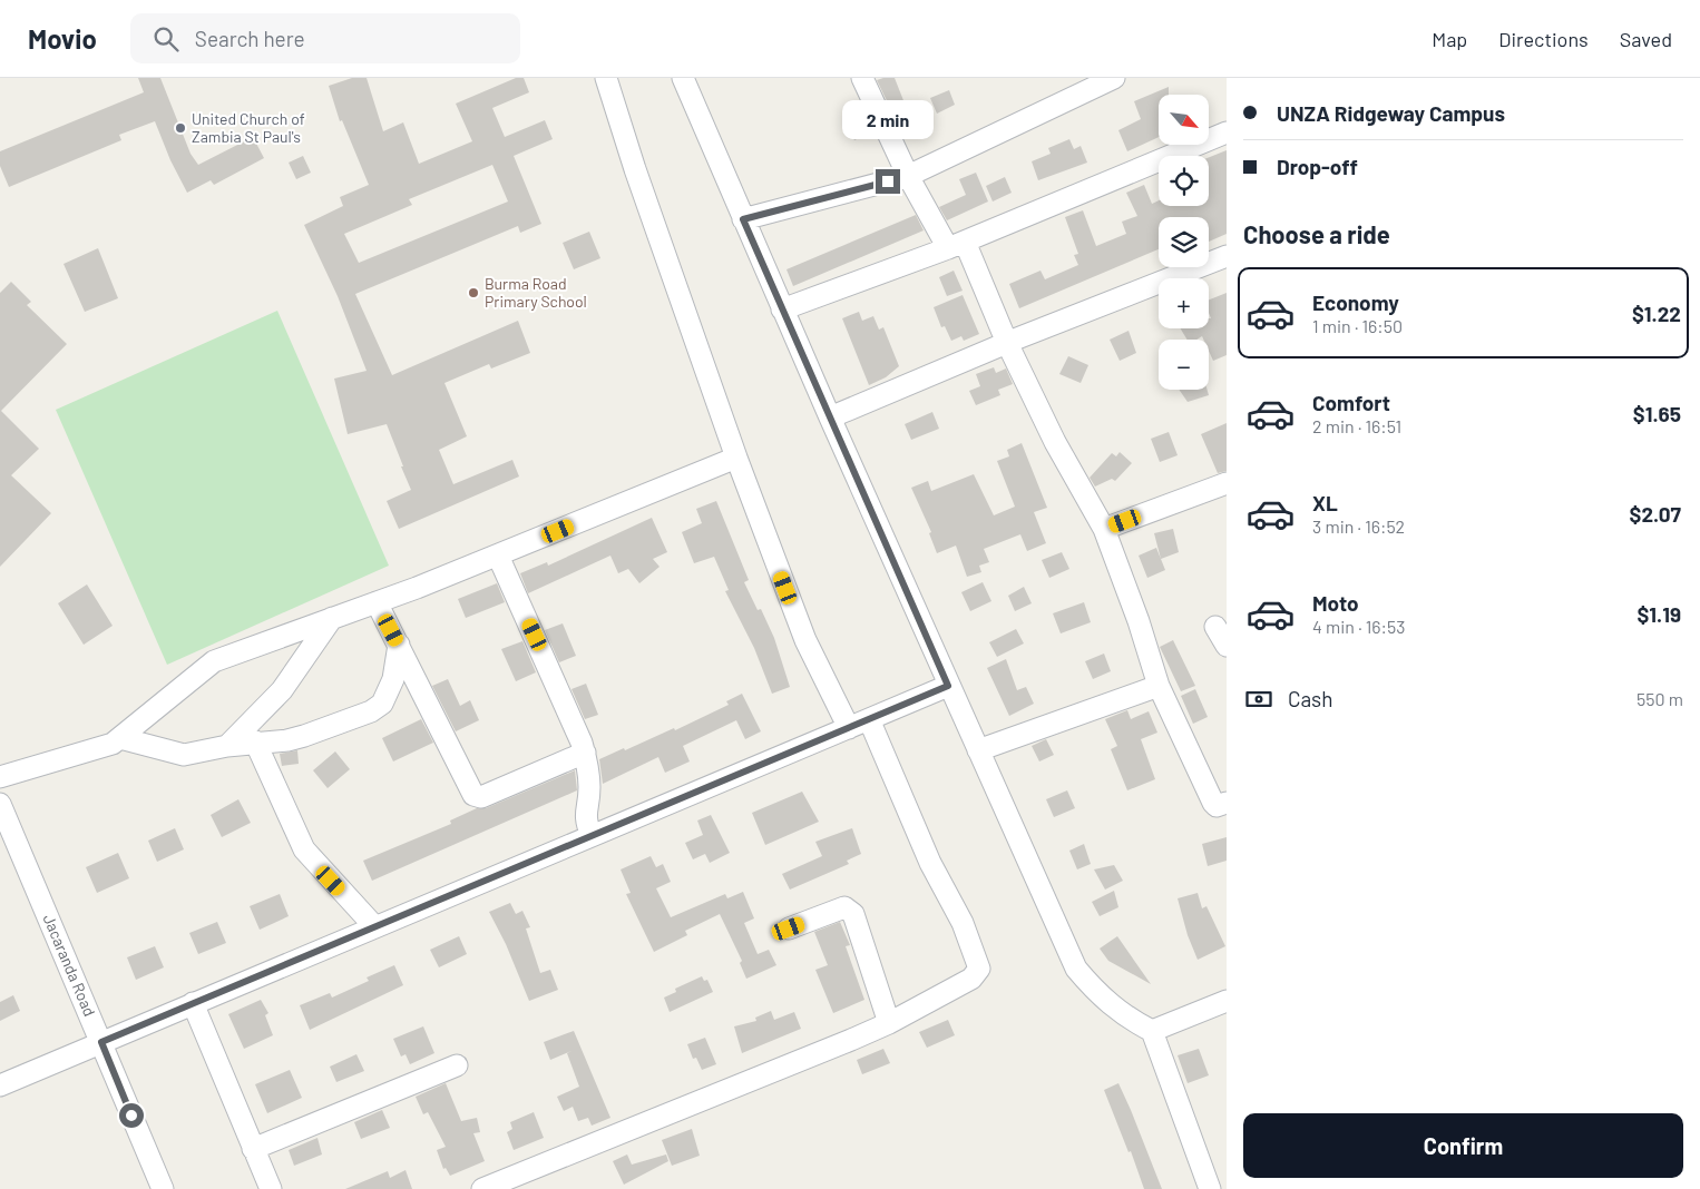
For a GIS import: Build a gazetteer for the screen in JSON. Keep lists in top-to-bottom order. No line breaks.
{"streets":{"street":["Jacaranda Road"]},"places":["United Church of Zambia St Paul's","Burma Road Primary School"],"north":"bottom right","page":{"header":"Movio","search":"Search here","nav":["Map","Directions","Saved"],"banner":["UNZA Ridgeway Campus","Drop-off"],"map_buttons":["+","−"],"bubble":"2 min","heading":"Choose a ride","list":[{"name":"Economy","note":"1 min · 16:50","value":"$1.22"},{"name":"Comfort","note":"2 min · 16:51","value":"$1.65"},{"name":"XL","note":"3 min · 16:52","value":"$2.07"},{"name":"Moto","note":"4 min · 16:53","value":"$1.19"}],"pay":["Cash","550 m"],"buttons":"Confirm"}}
